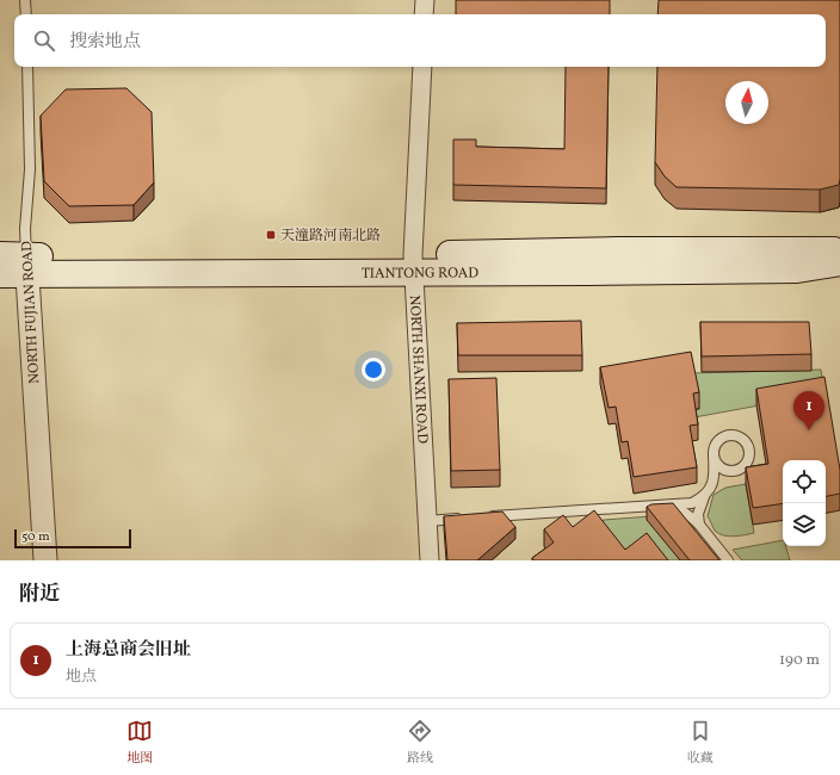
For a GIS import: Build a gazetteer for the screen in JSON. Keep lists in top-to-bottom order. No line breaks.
{"streets":{"main road":["TIANTONG ROAD"],"street":["NORTH FUJIAN ROAD","NORTH SHANXI ROAD"]},"crossings":[["TIANTONG ROAD","NORTH FUJIAN ROAD"],["TIANTONG ROAD","NORTH SHANXI ROAD"]],"places":{"transit":["天潼路河南北路"]},"scale_bar":"50 m","north":"top","page":{"search":"搜索地点","pins":"1","scale":"50 m","heading":"附近","list":[{"mark":"1","name":"上海总商会旧址","note":"地点","value":"190 m"}],"nav":["地图","路线","收藏"]}}
